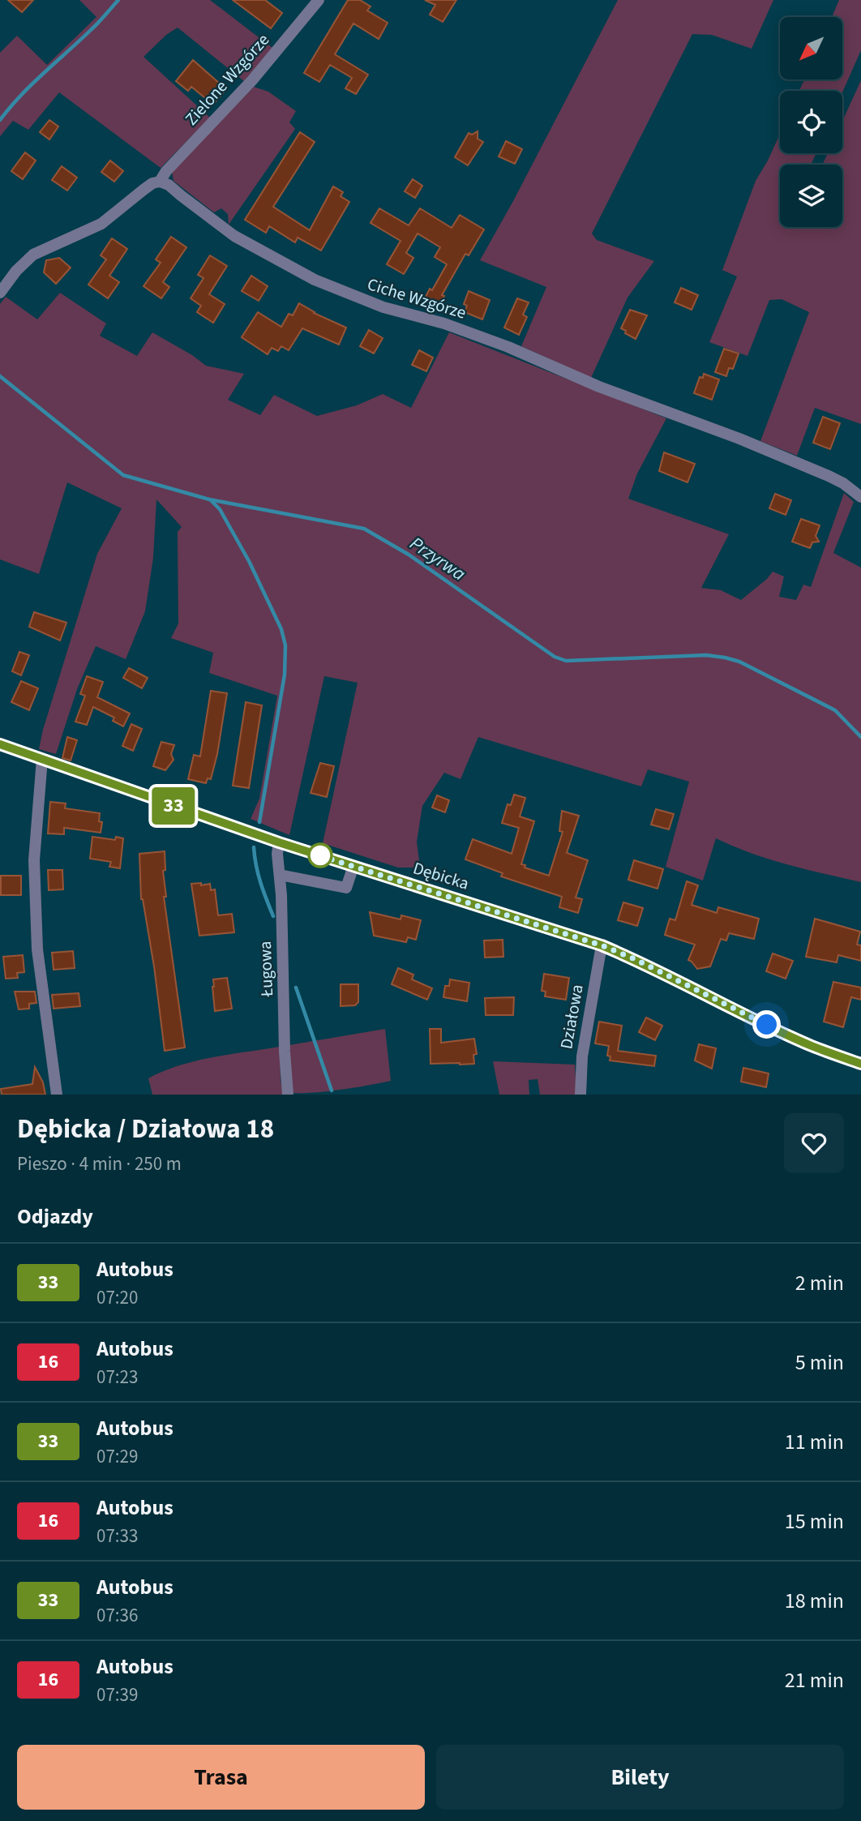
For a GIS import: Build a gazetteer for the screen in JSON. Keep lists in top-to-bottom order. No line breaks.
{"streets":{"street":["Zielone Wzgórze","Ciche Wzgórze","Dębicka","Ługowa","Działowa"]},"crossings":[["Zielone Wzgórze","Ciche Wzgórze"],["Dębicka","Ługowa"],["Dębicka","Działowa"]],"water":["Przyrwa"],"lines":["bus line 33"],"north":"bottom left","page":{"on_map":"33","heading":[["Dębicka / Działowa 18","Pieszo · 4 min · 250 m"],"Odjazdy"],"list":[{"mark":"33","name":"Autobus","note":"07:20","value":"2 min"},{"mark":"16","name":"Autobus","note":"07:23","value":"5 min"},{"mark":"33","name":"Autobus","note":"07:29","value":"11 min"},{"mark":"16","name":"Autobus","note":"07:33","value":"15 min"},{"mark":"33","name":"Autobus","note":"07:36","value":"18 min"},{"mark":"16","name":"Autobus","note":"07:39","value":"21 min"}],"buttons":["Trasa","Bilety"]}}
